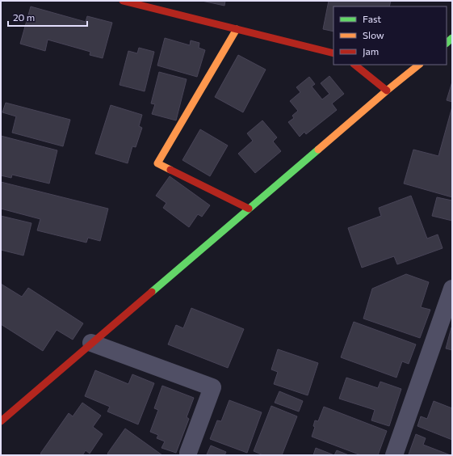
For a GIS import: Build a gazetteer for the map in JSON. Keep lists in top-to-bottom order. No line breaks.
{"legend":["Fast","Slow","Jam"],"scale_bar":"20 m"}
